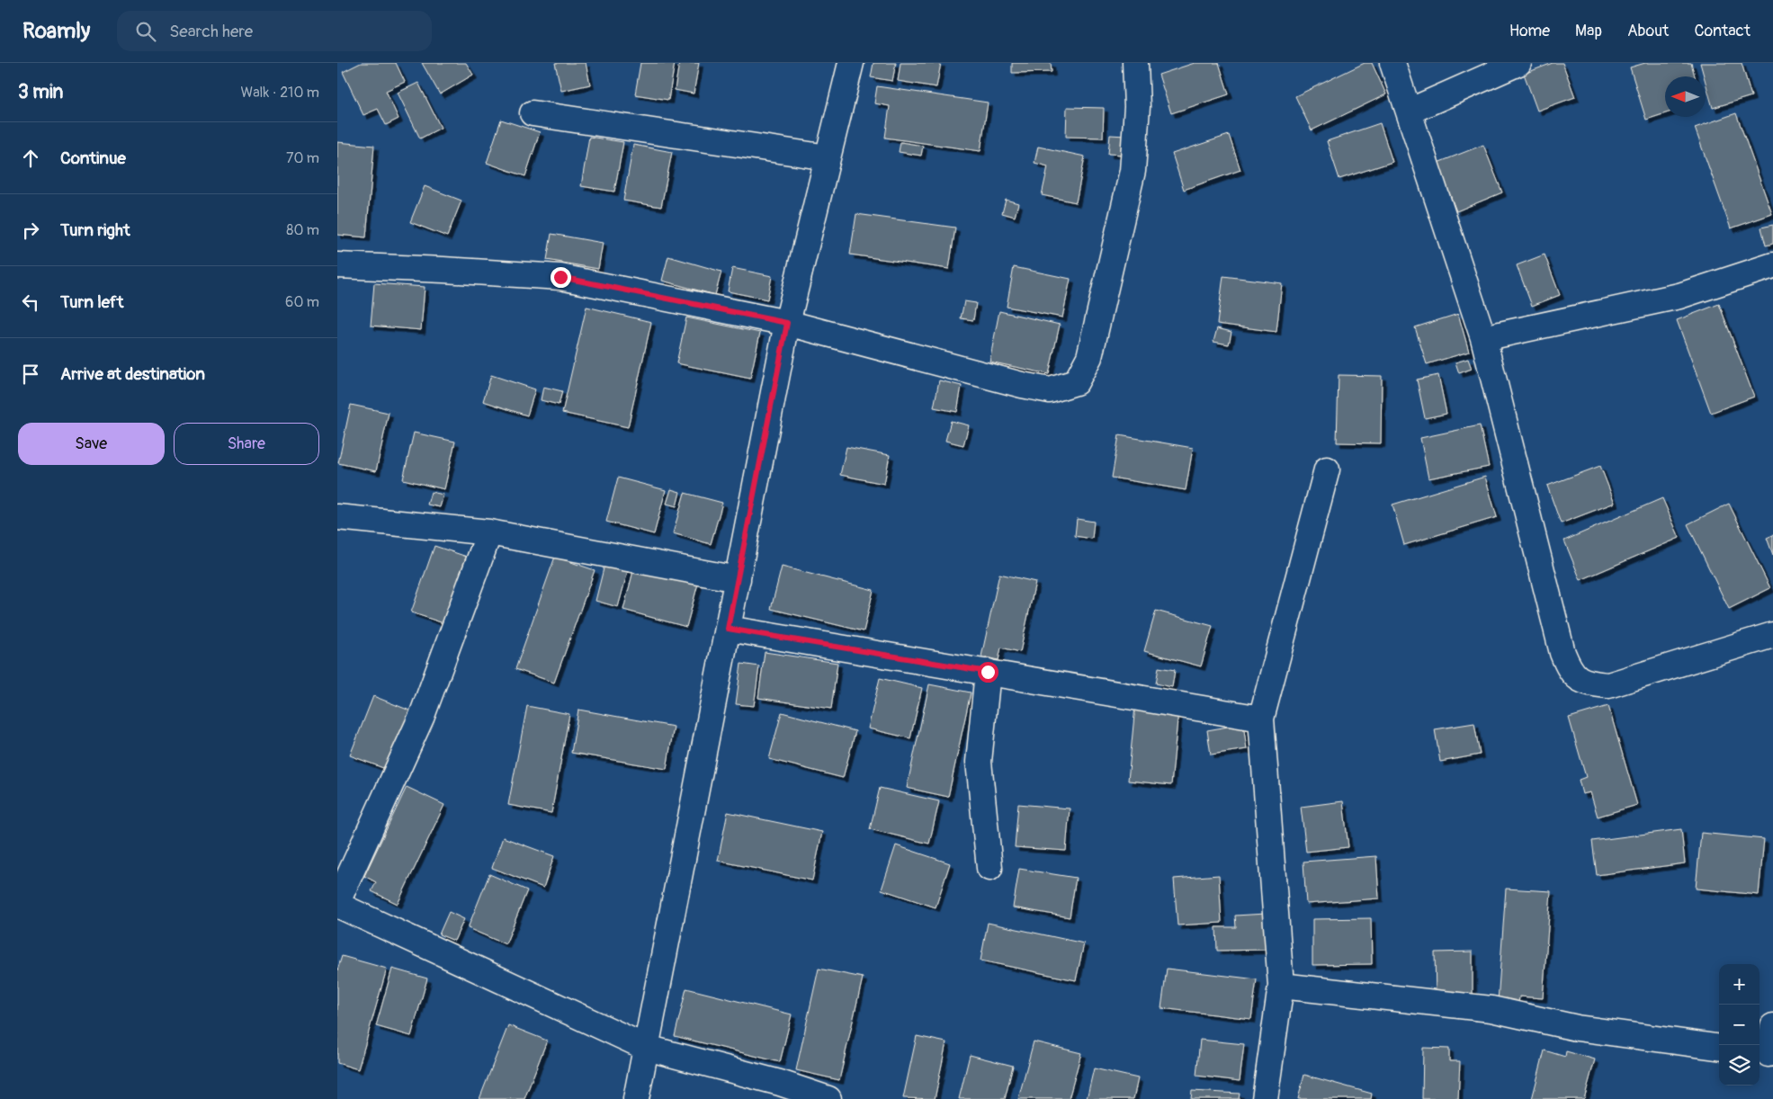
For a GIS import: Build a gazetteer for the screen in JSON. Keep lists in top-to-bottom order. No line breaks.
{"north":"left","page":{"header":"Roamly","search":"Search here","nav":["Home","Map","About","Contact"],"heading":["3 min","Walk · 210 m"],"list":[["Continue","70 m"],["Turn right","80 m"],["Turn left","60 m"],"Arrive at destination"],"buttons":["Save","Share"],"map_buttons":["+","−"]}}
